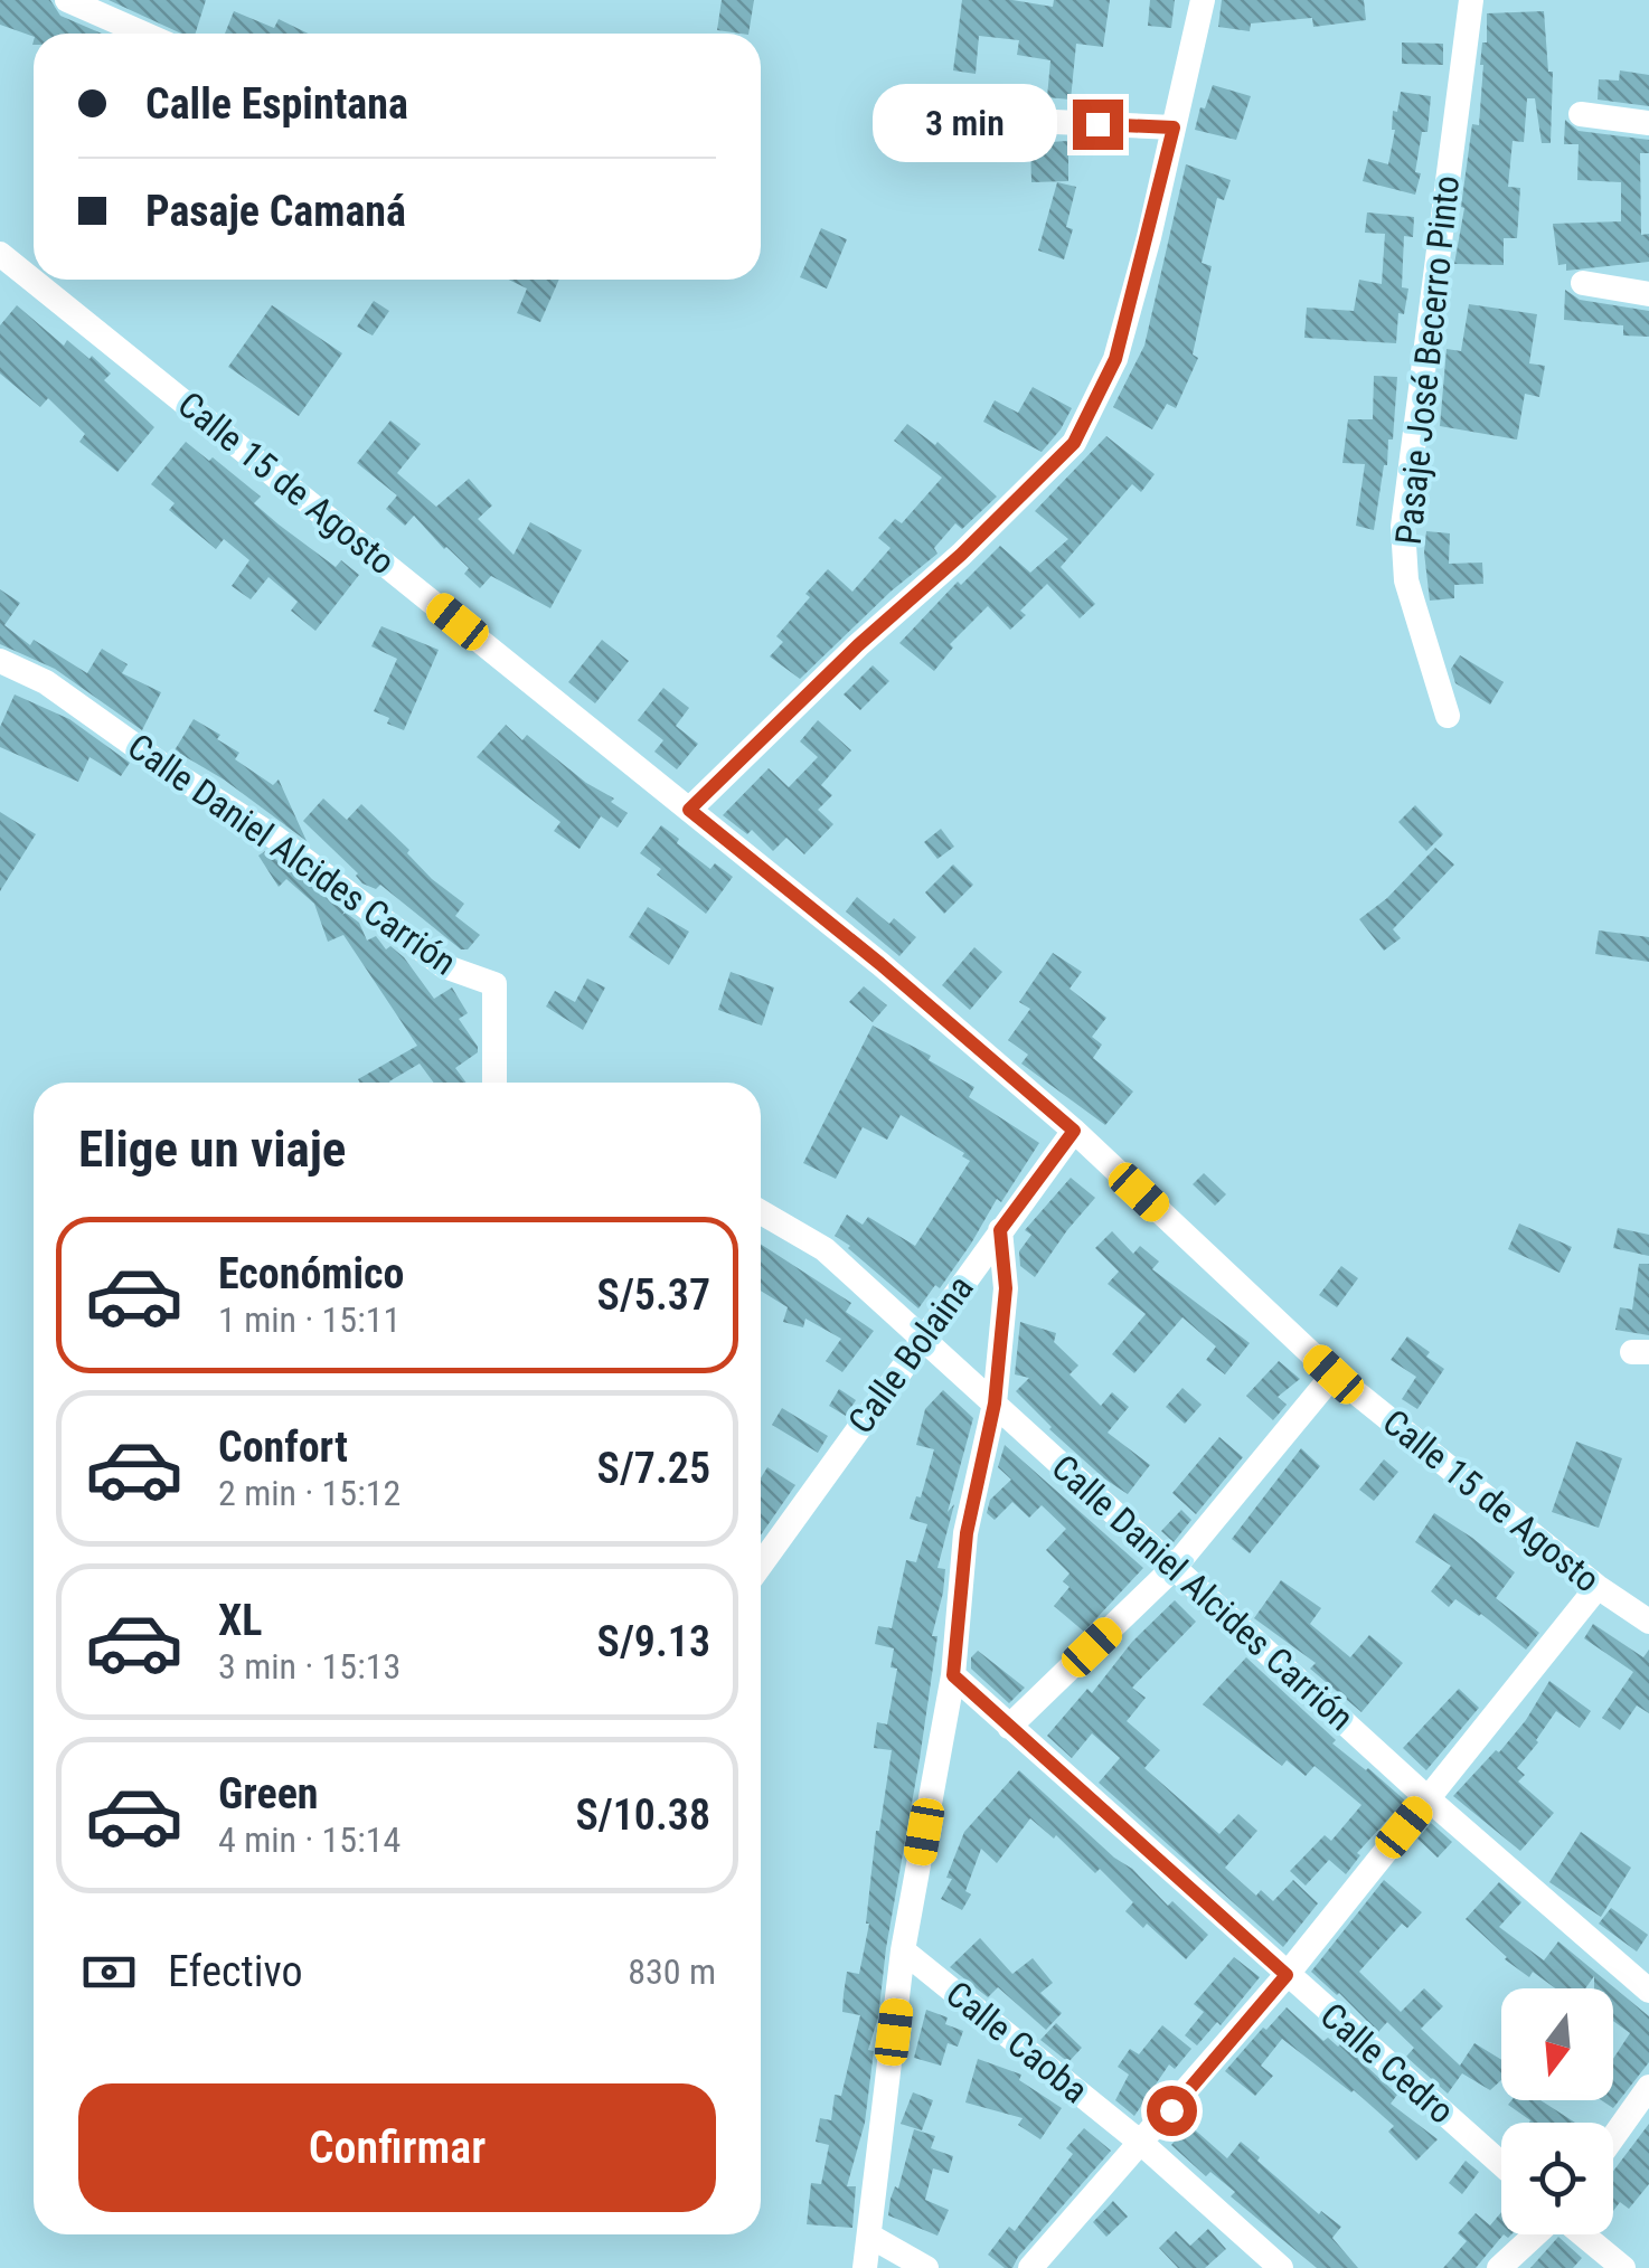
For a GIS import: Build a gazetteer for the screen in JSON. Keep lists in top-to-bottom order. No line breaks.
{"streets":{"street":["Pasaje José Becerro Pinto","Calle 15 de Agosto","Calle Daniel Alcides Carrión","Calle Bolaina","Calle Caoba","Calle Cedro"]},"crossings":[["Calle 15 de Agosto","Calle Bolaina"],["Calle Daniel Alcides Carrión","Calle Bolaina"]],"north":"bottom","page":{"banner":["Calle Espintana","Pasaje Camaná"],"bubble":"3 min","heading":"Elige un viaje","list":[{"name":"Económico","note":"1 min · 15:11","value":"S/5.37"},{"name":"Confort","note":"2 min · 15:12","value":"S/7.25"},{"name":"XL","note":"3 min · 15:13","value":"S/9.13"},{"name":"Green","note":"4 min · 15:14","value":"S/10.38"}],"pay":["Efectivo","830 m"],"buttons":"Confirmar"}}
